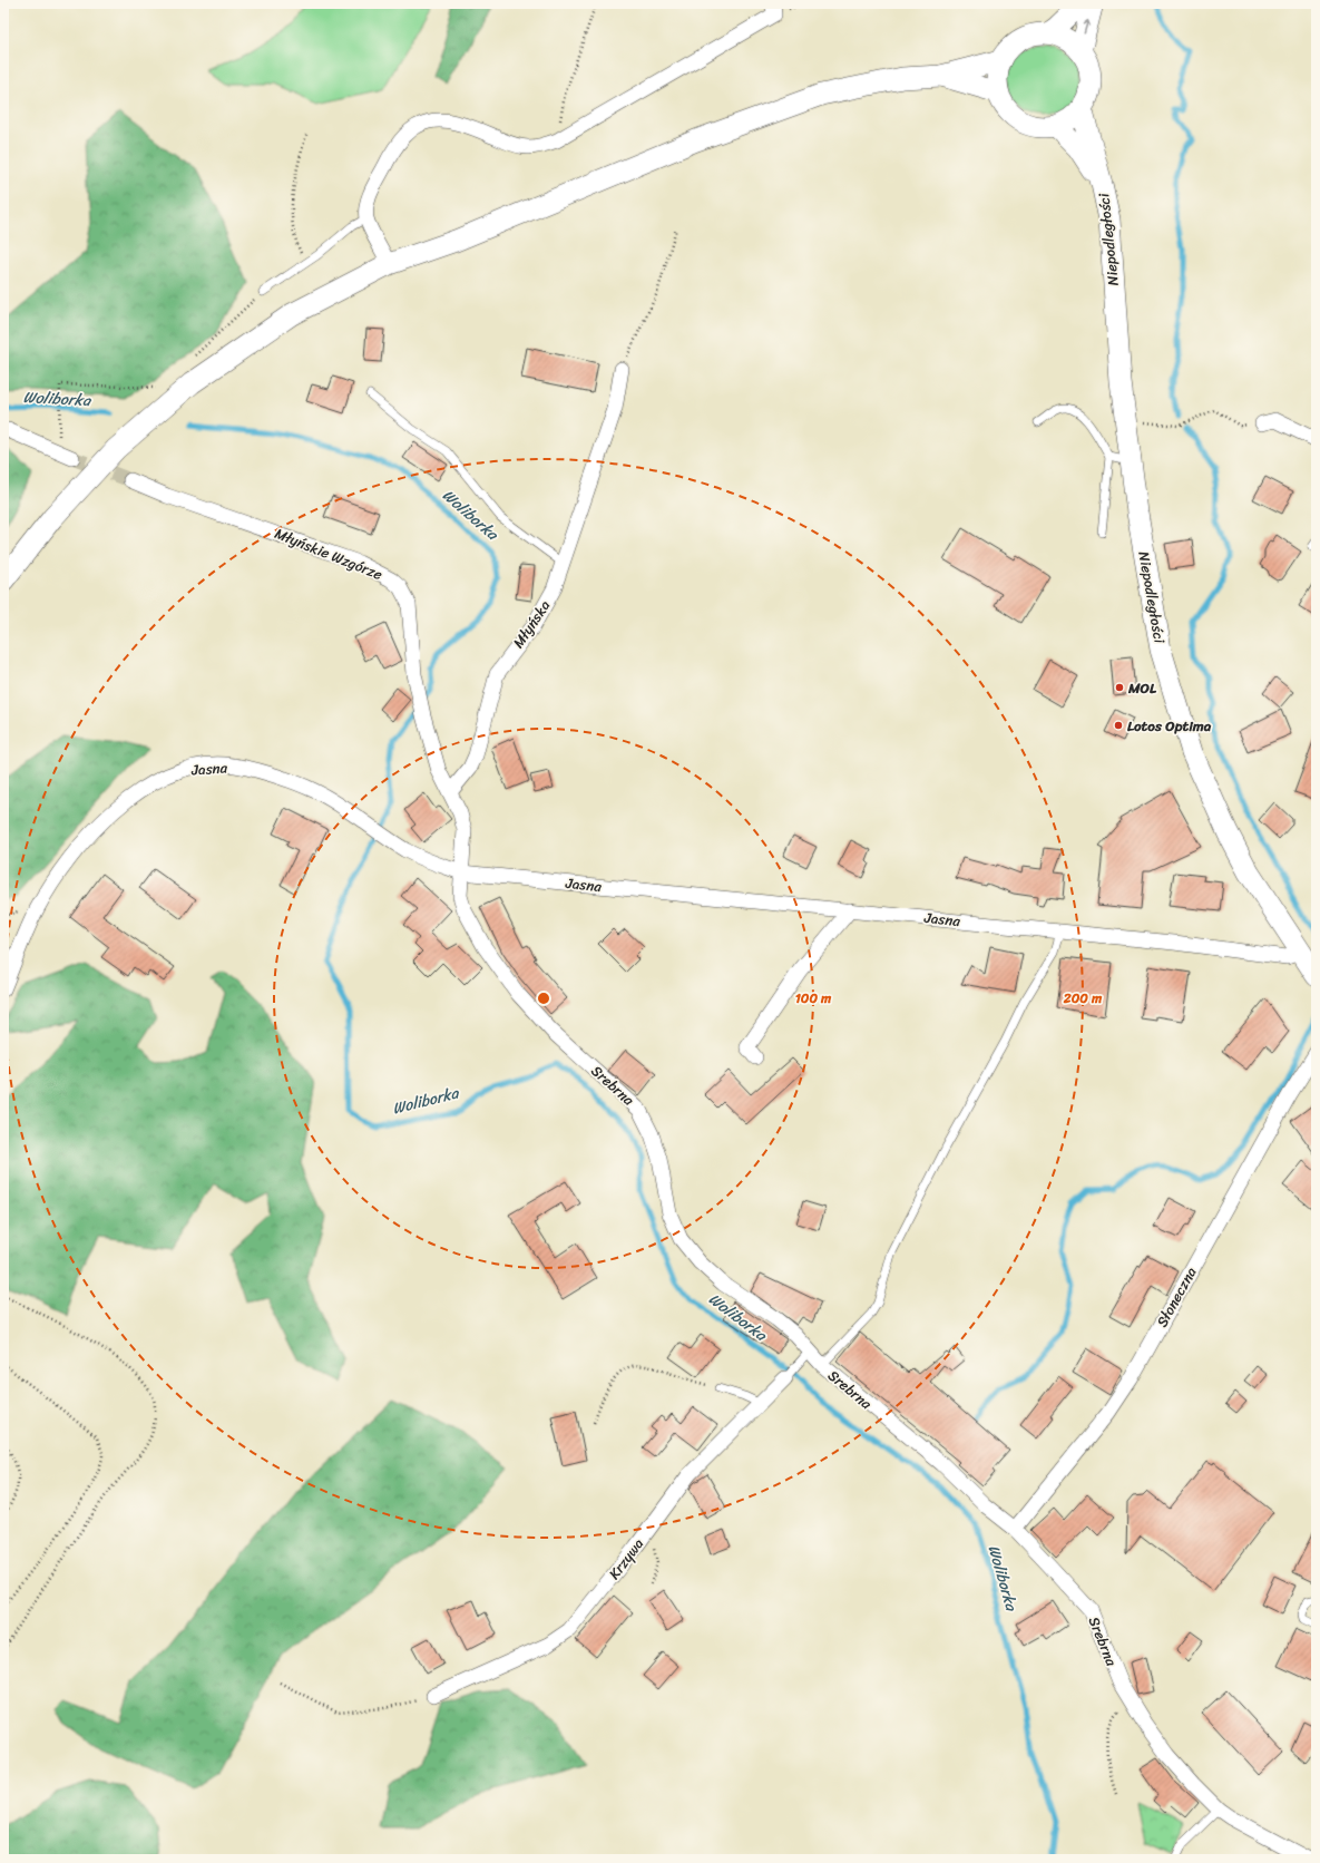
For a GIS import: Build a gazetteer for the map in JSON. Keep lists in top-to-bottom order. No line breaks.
{"streets":{"main road":["Niepodległości"],"street":["Młyńskie Wzgórze","Młyńska","Jasna","Srebrna","Słoneczna","Krzywa"]},"crossings":[["Niepodległości","Jasna"],["Młyńskie Wzgórze","Młyńska"],["Jasna","Srebrna"],["Srebrna","Słoneczna"]],"water":["Woliborka"],"places":["MOL","Lotos Optima"],"rings":["100 m","200 m"]}
